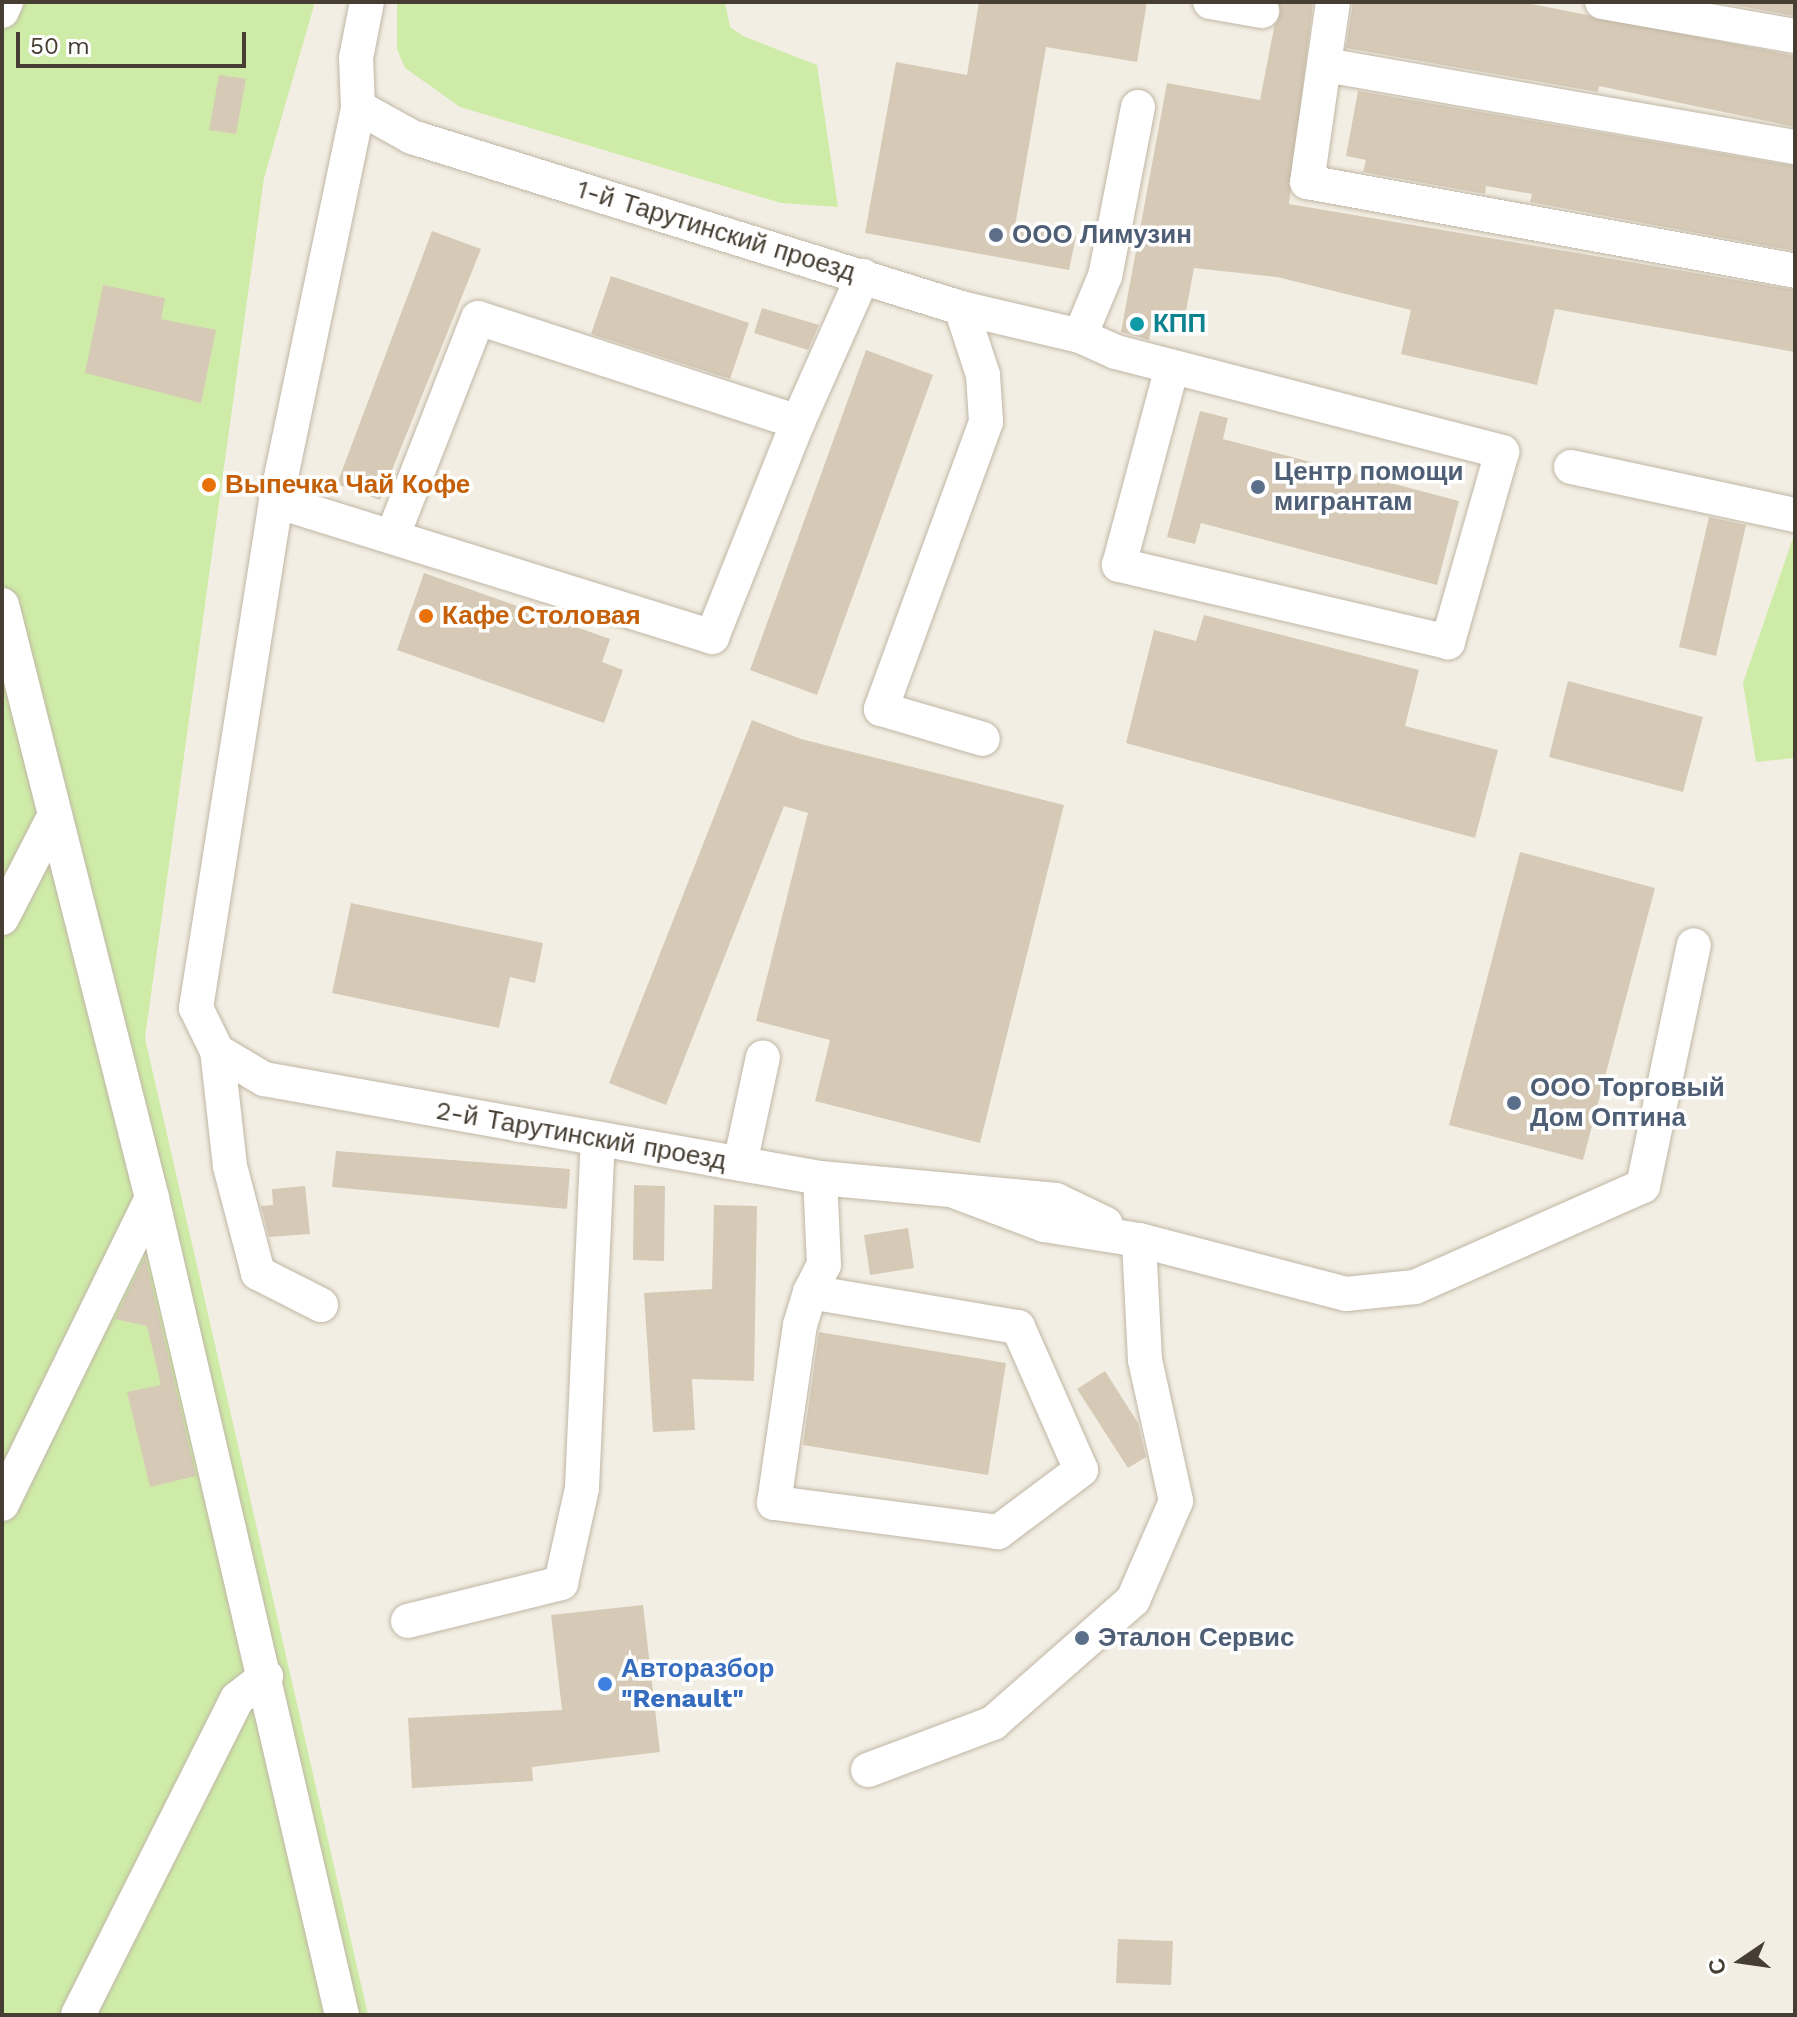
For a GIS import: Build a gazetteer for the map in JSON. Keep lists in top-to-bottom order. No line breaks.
{"streets":{"street":["1-й Тарутинский проезд","2-й Тарутинский проезд"]},"places":["ООО Лимузин","КПП","Выпечка Чай Кофе","Центр помощи мигрантам","Кафе Столовая","ООО Торговый Дом Оптина","Эталон Сервис","Авторазбор \"Renault\""],"scale_bar":"50 m","north":"left"}
